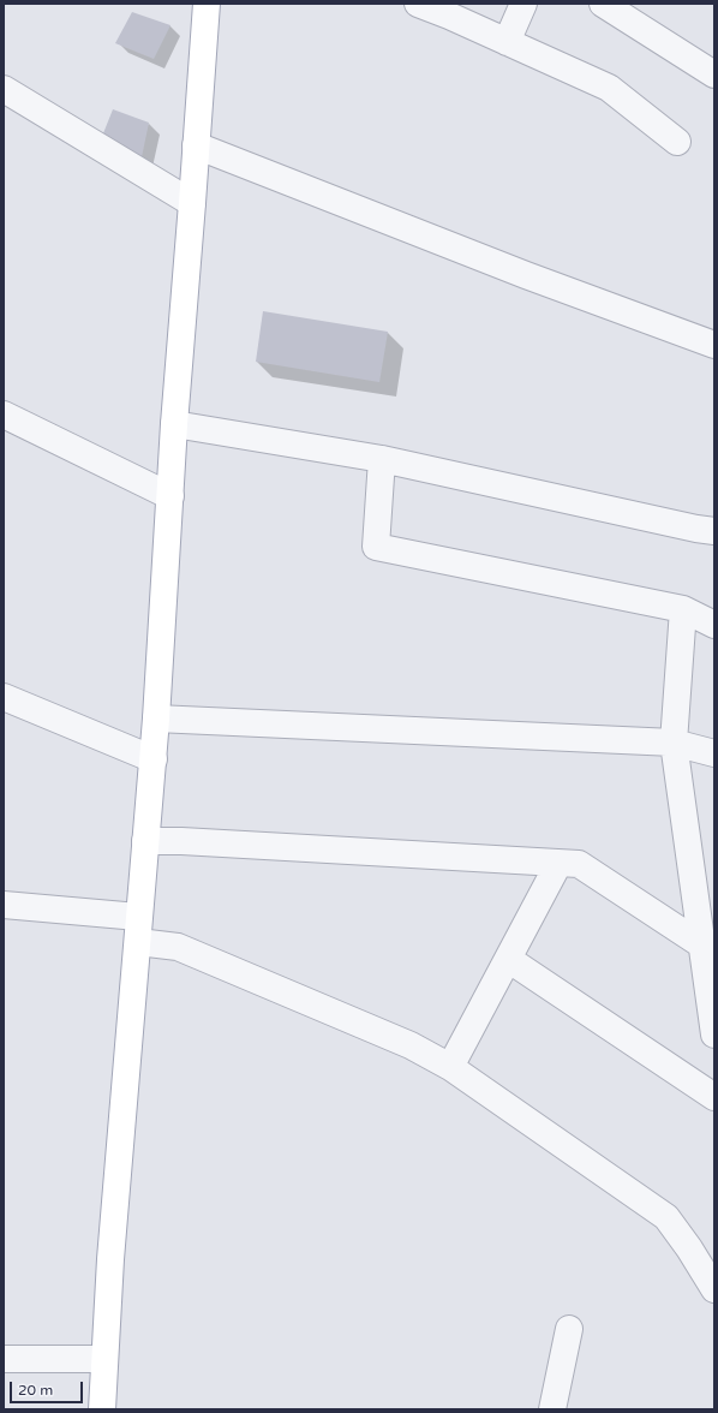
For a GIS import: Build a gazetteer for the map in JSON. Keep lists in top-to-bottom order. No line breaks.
{"scale_bar":"20 m"}
